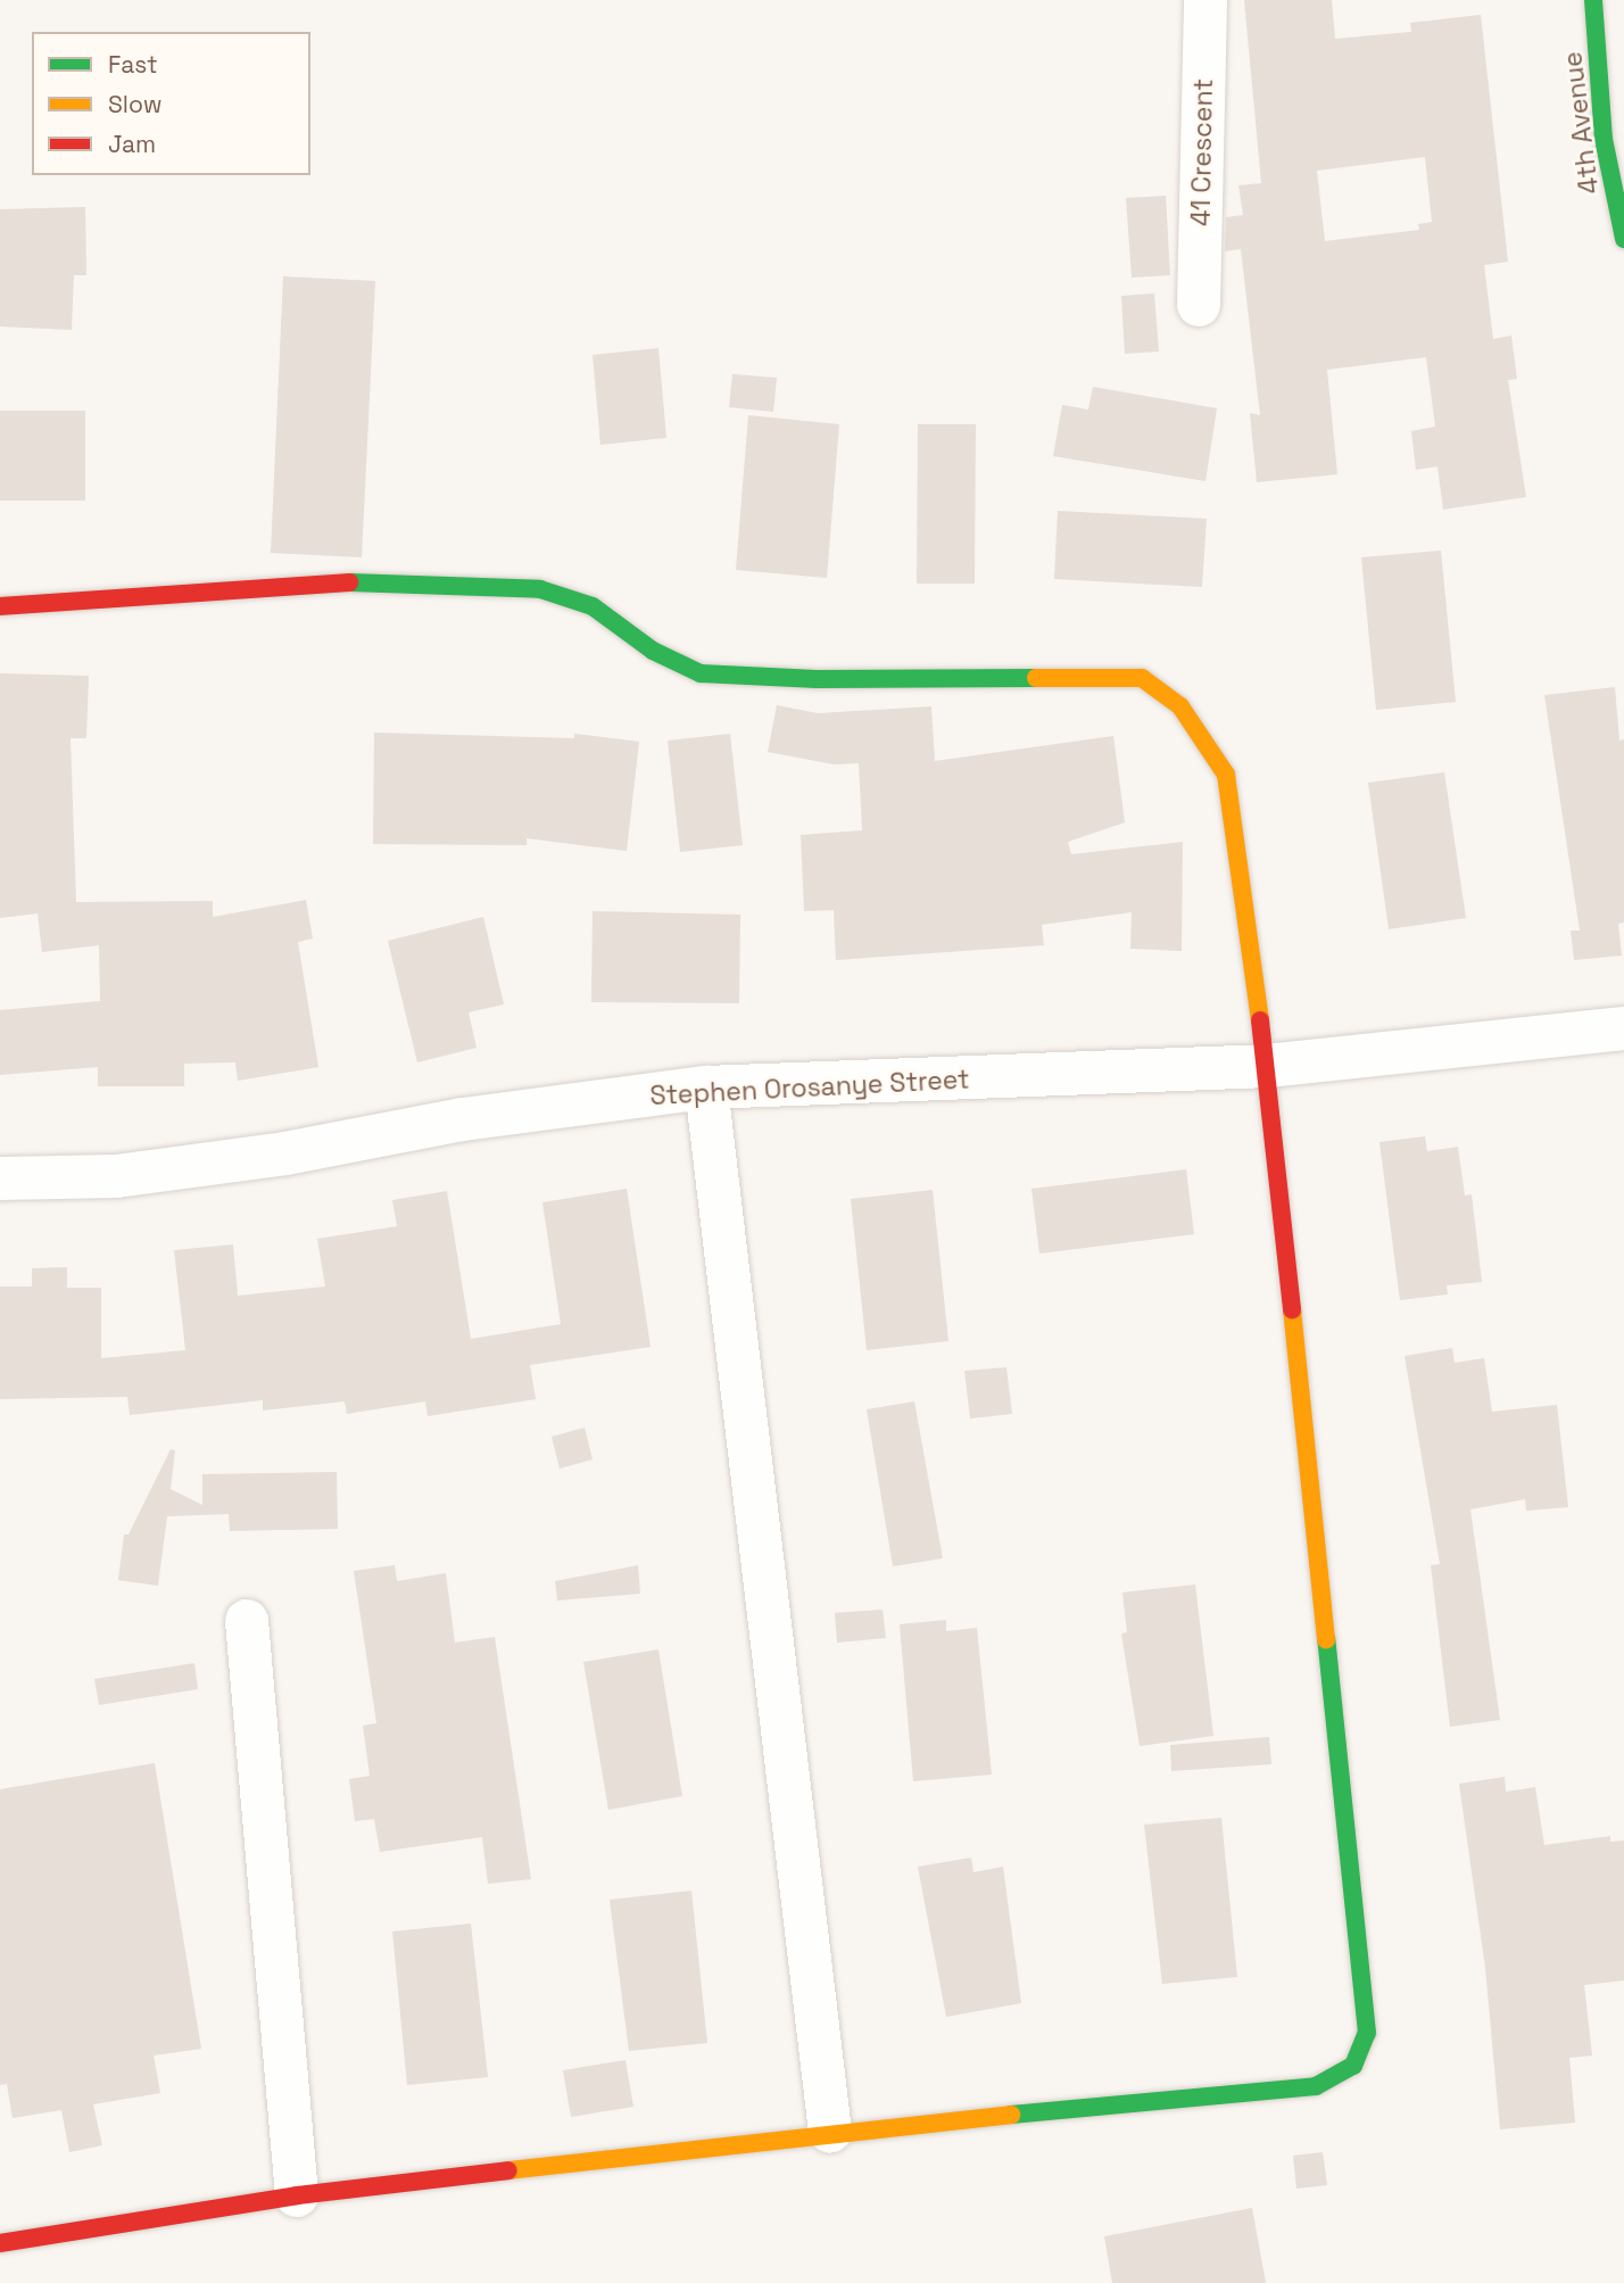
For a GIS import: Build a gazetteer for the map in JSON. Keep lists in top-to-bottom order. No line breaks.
{"streets":{"street":["4th Avenue","41 Crescent","Stephen Orosanye Street"]},"legend":["Fast","Slow","Jam"]}
